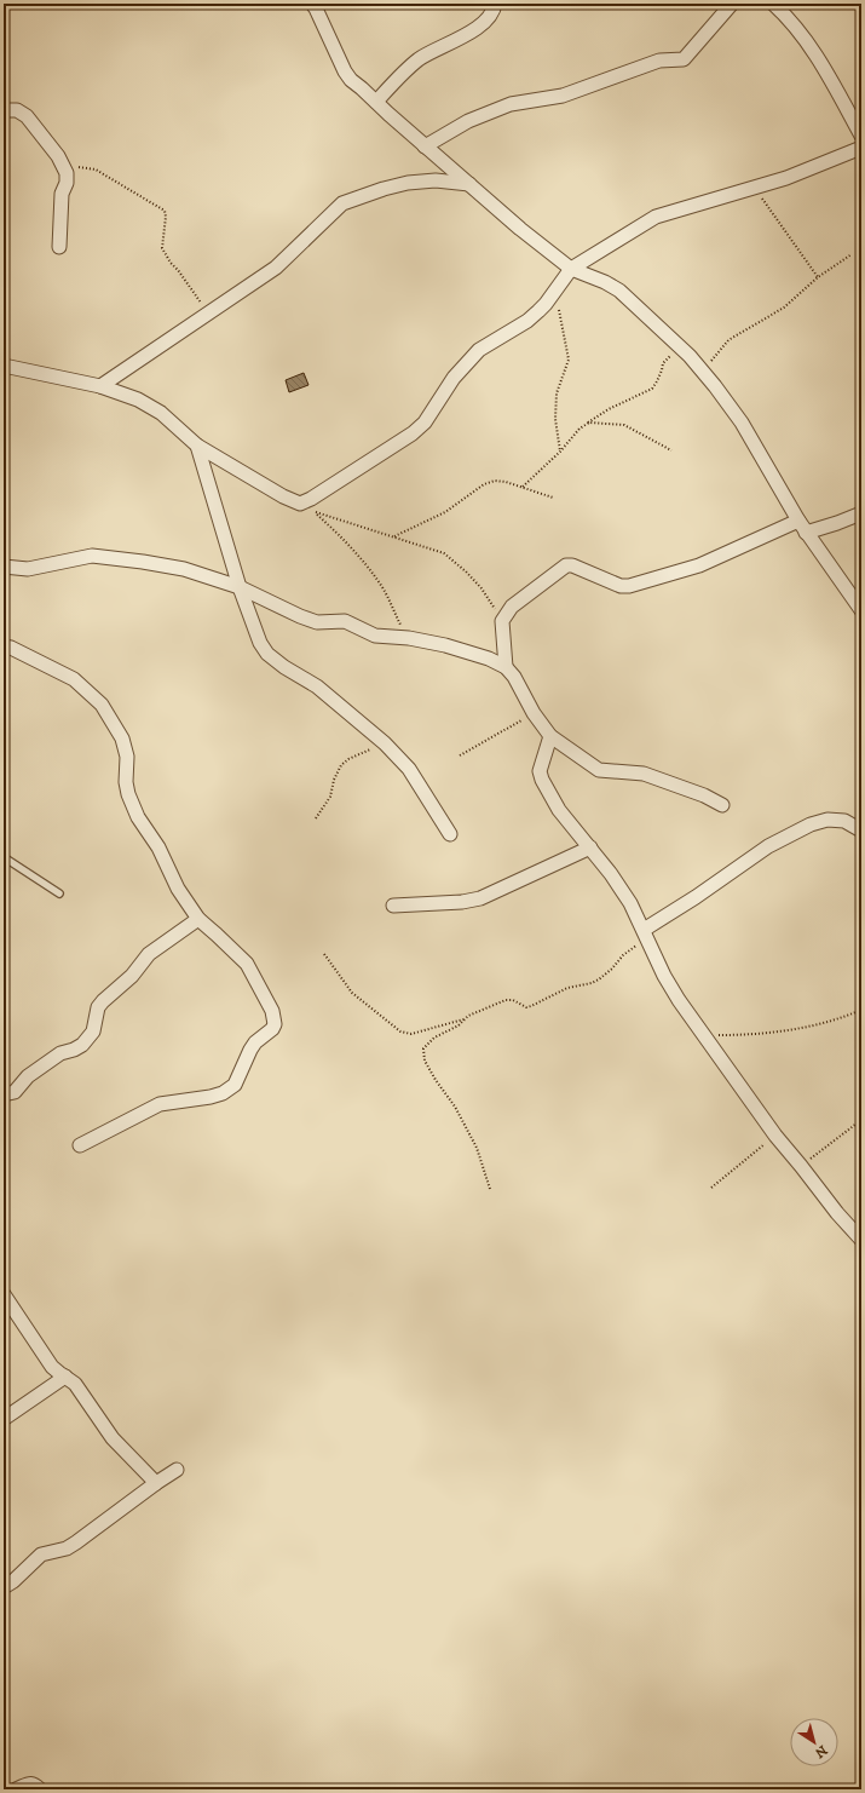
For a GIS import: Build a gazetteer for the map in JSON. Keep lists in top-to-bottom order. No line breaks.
{"north":"bottom right"}
